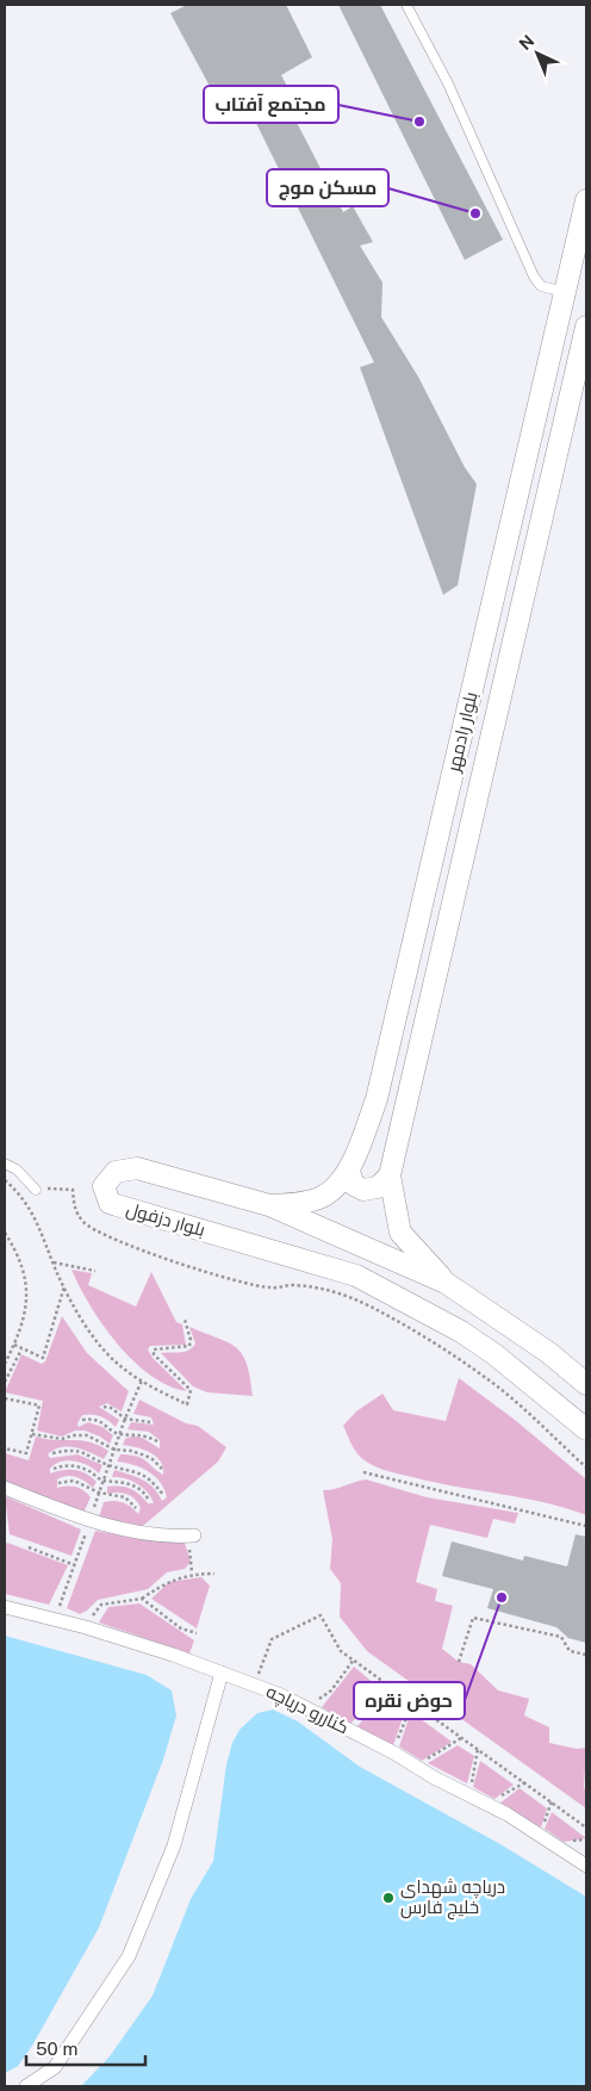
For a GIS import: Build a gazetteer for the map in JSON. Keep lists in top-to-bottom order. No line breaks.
{"streets":{"street":["بلوار رادمهر","بلوار دزفول","کناررو دریاچه"]},"crossings":[["بلوار رادمهر","بلوار دزفول"]],"places":["مجتمع آفتاب","مسکن موج","حوض نقره","دریاچه شهدای خلیج فارس"],"scale_bar":"50 m","north":"top left"}
